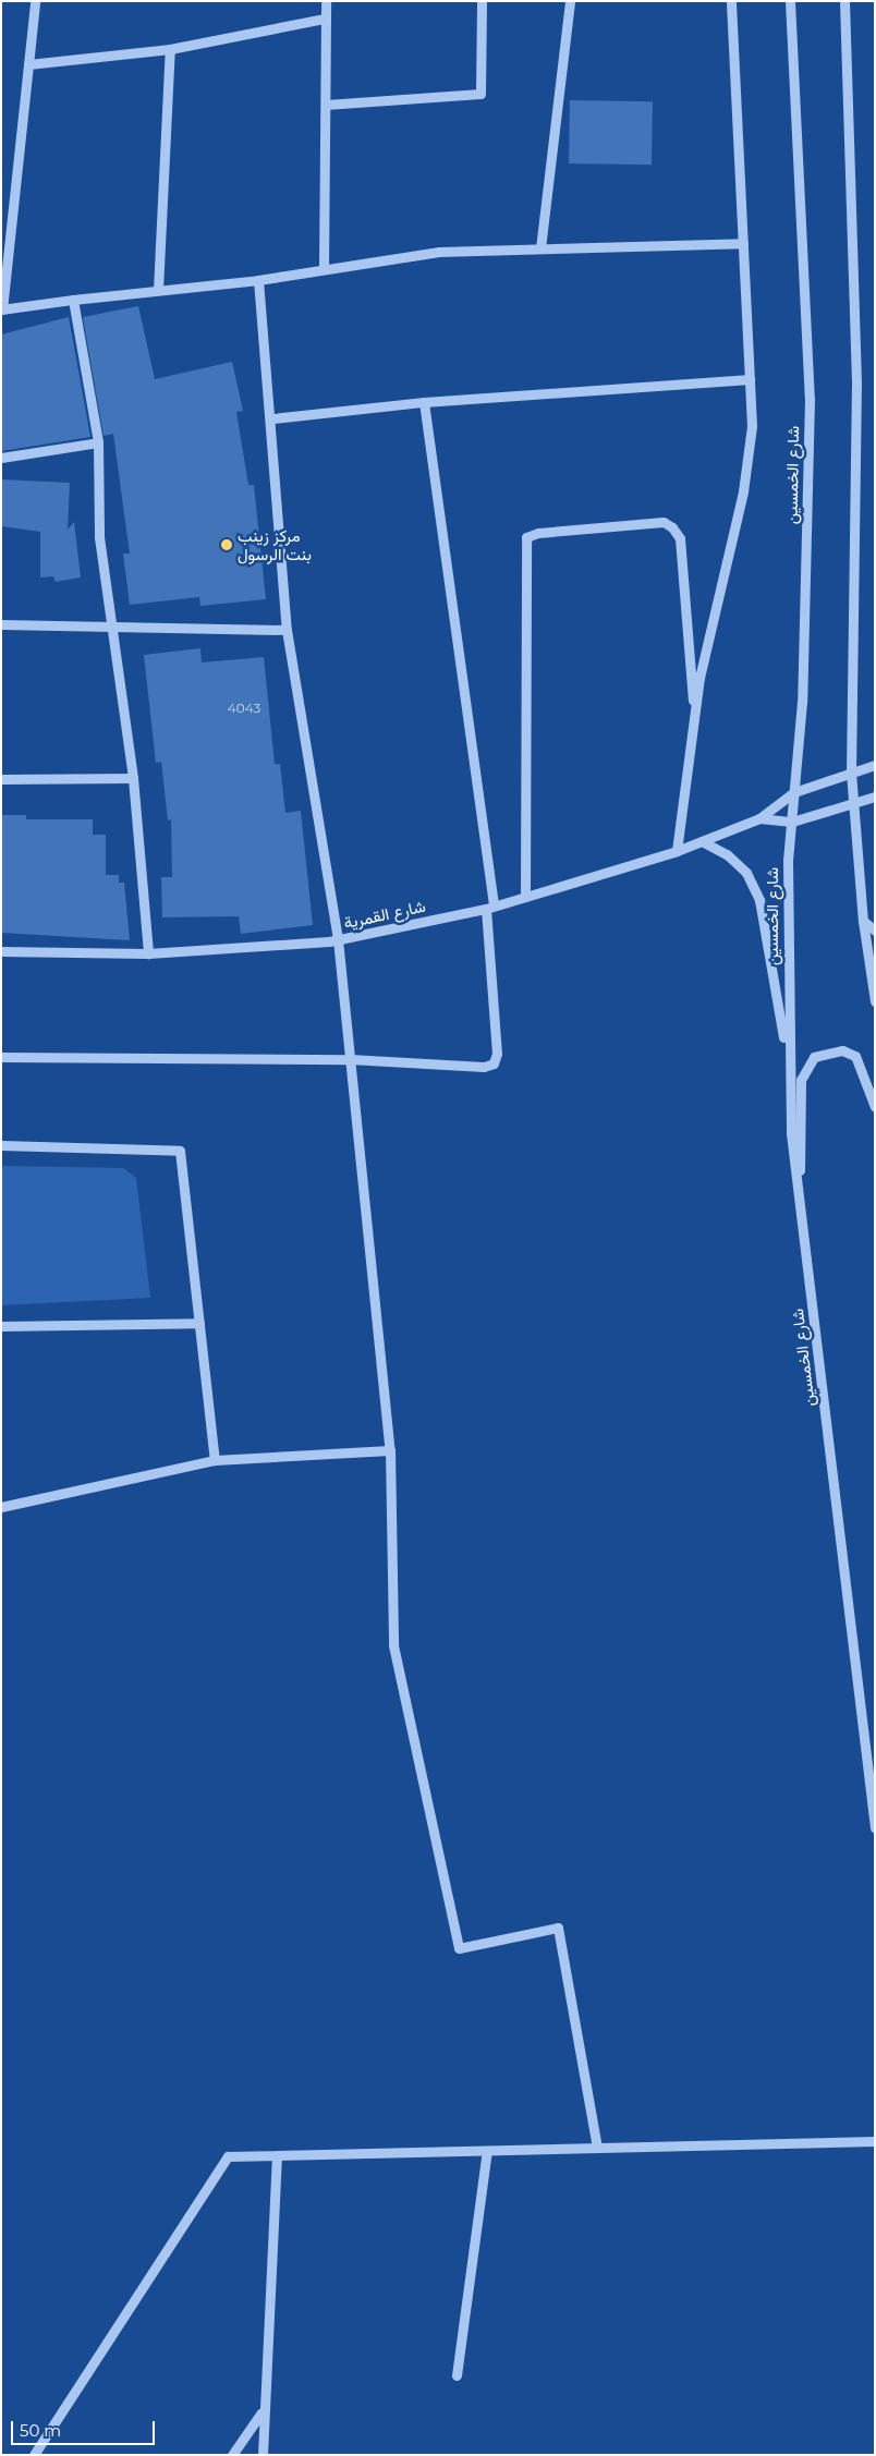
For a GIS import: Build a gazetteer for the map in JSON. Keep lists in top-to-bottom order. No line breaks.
{"streets":{"street":["شارع الخمسين","شارع القمرية"]},"crossings":[["شارع الخمسين","شارع القمرية"]],"places":["مركز زينب بنت الرسول"],"house_numbers":["4043"],"scale_bar":"50 m"}
